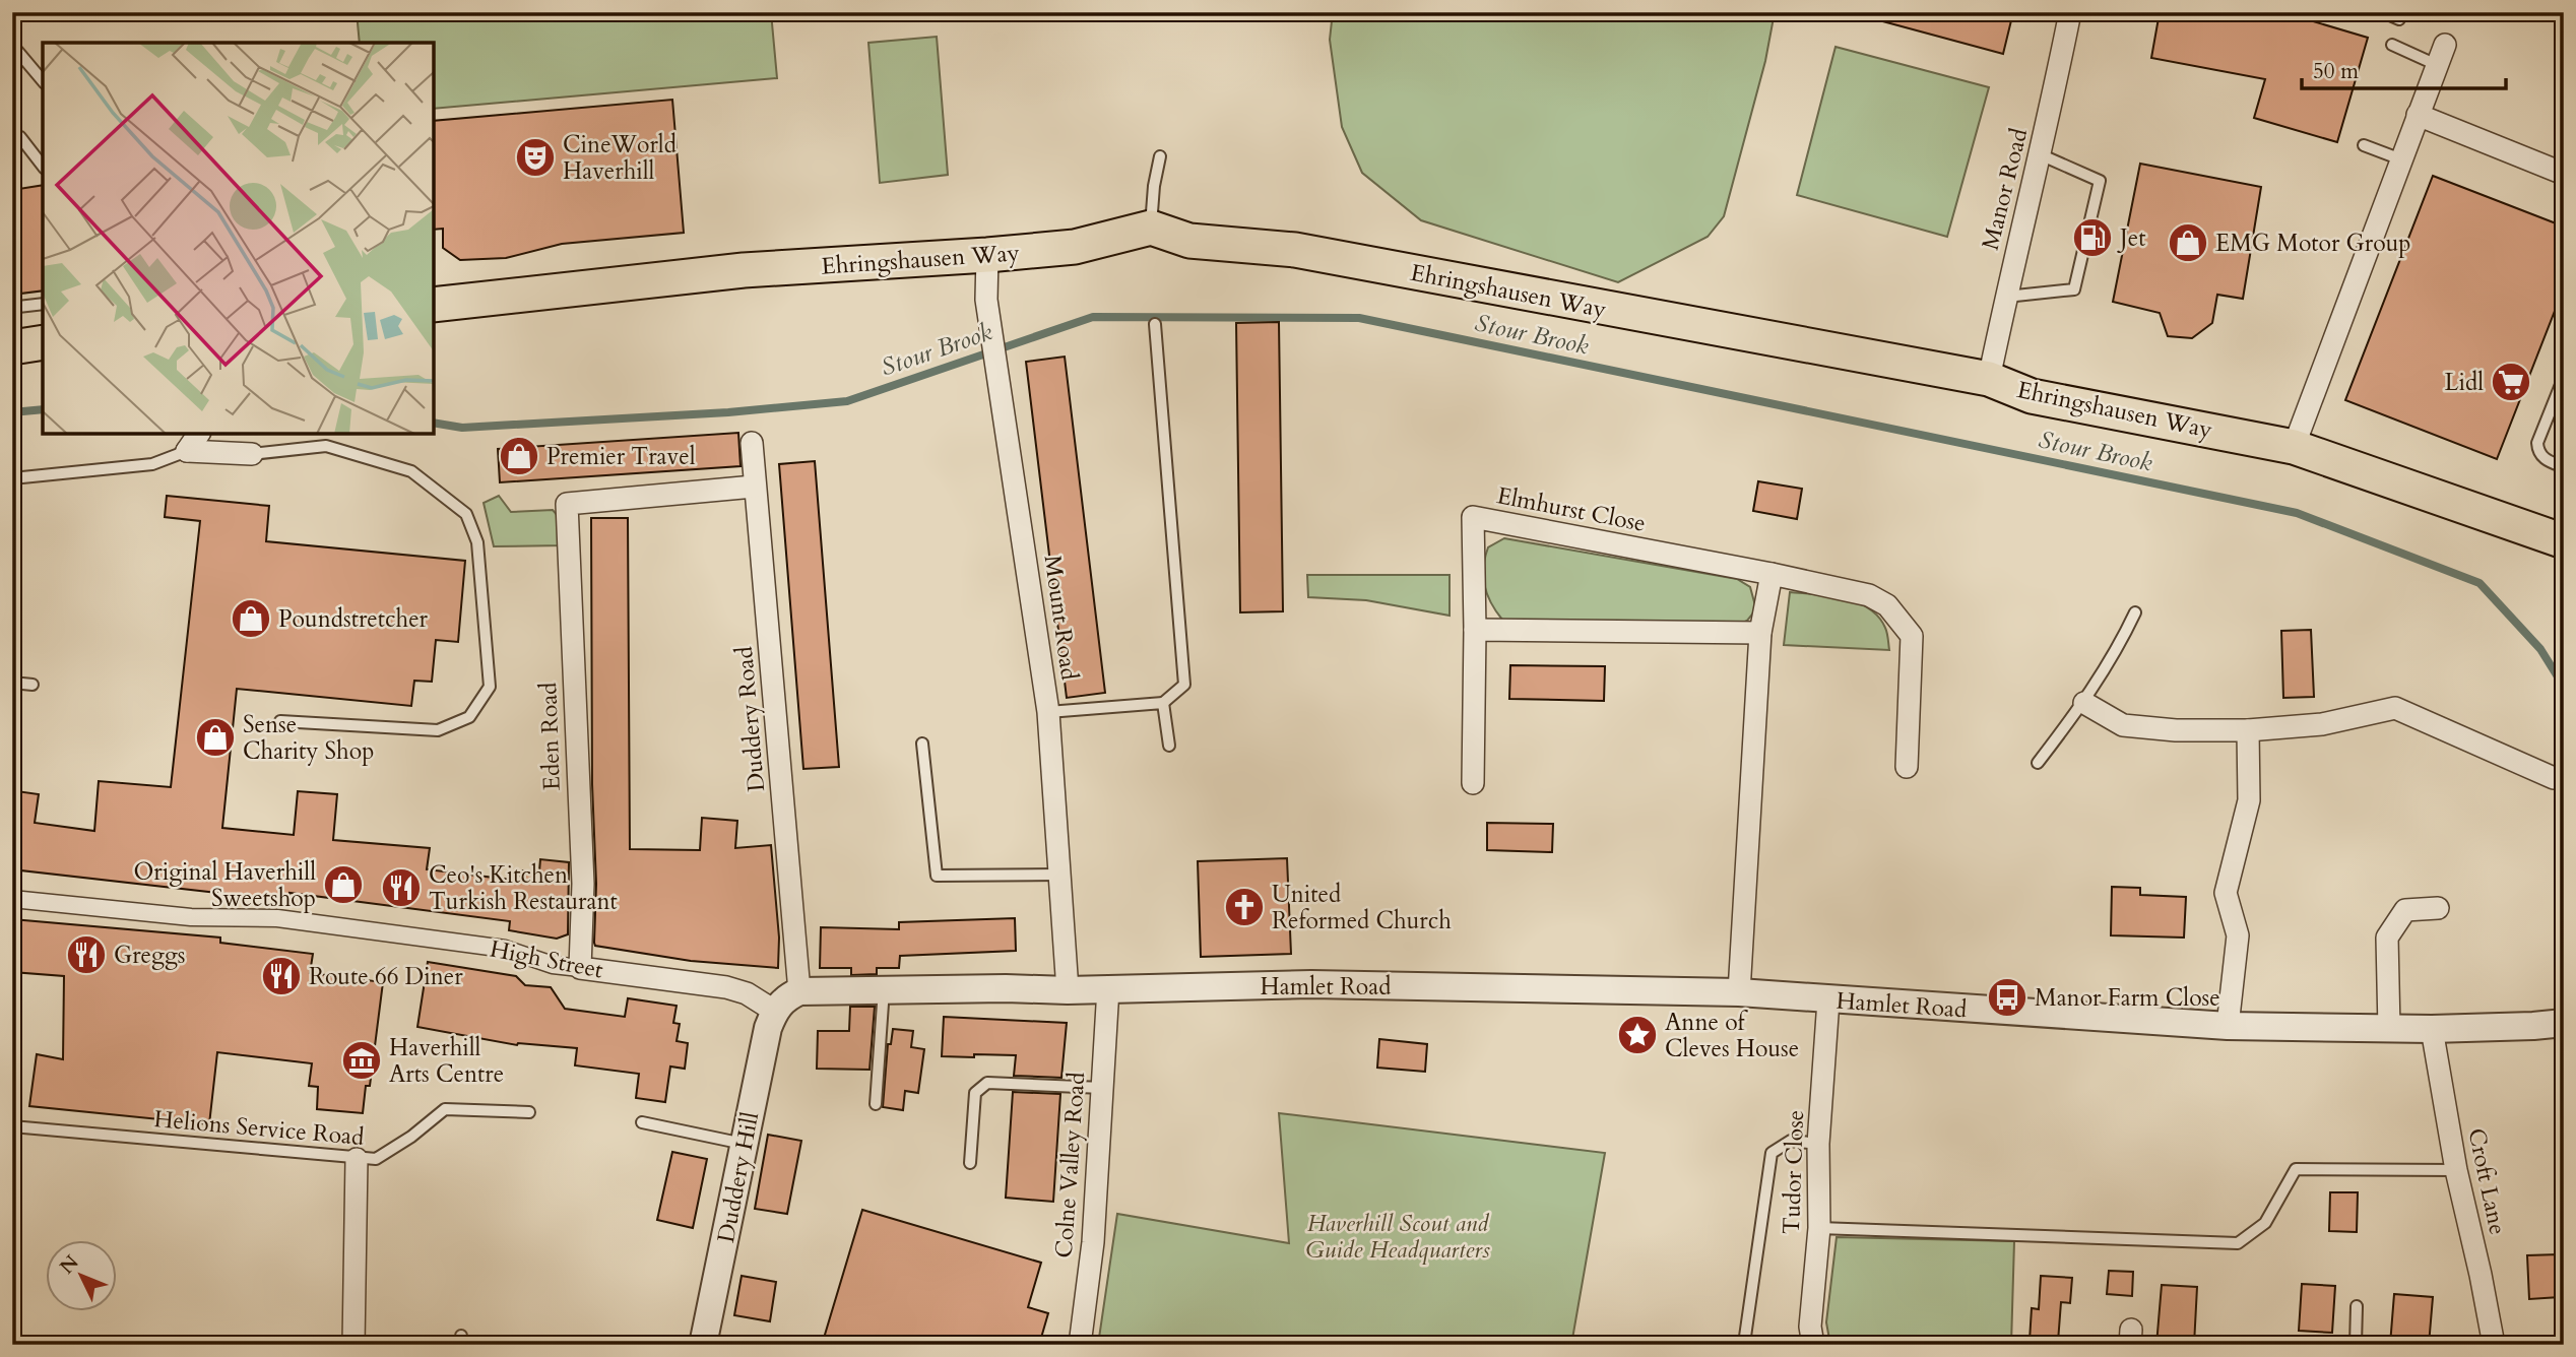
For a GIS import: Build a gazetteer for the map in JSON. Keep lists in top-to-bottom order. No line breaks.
{"streets":{"main road":["Ehringshausen Way"],"street":["Manor Road","Elmhurst Close","Mount Road","Duddery Road","Eden Road","High Street","Hamlet Road","Colne Valley Road","Tudor Close","Duddery Hill","Croft Lane"],"lane":["Helions Service Road"]},"crossings":[["Manor Road","Ehringshausen Way"],["Ehringshausen Way","Mount Road"],["Mount Road","Hamlet Road"],["Duddery Road","Eden Road"],["Eden Road","High Street"],["High Street","Duddery Hill"],["Hamlet Road","Colne Valley Road"],["Hamlet Road","Tudor Close"],["Hamlet Road","Croft Lane"]],"water":["Stour Brook"],"parks":["Haverhill Scout and Guide Headquarters"],"places":{"theatre":["CineWorld Haverhill"],"fuel station":["Jet"],"shop":["EMG Motor Group","Premier Travel","Poundstretcher","Sense Charity Shop","Original Haverhill Sweetshop"],"supermarket":["Lidl"],"restaurant":["Ceo's Kitchen Turkish Restaurant","Greggs","Route 66 Diner"],"church":["United Reformed Church"],"bus stop":["Manor Farm Close"],"place":["Anne of Cleves House"],"museum":["Haverhill Arts Centre"]},"scale_bar":"50 m","north":"top left"}
